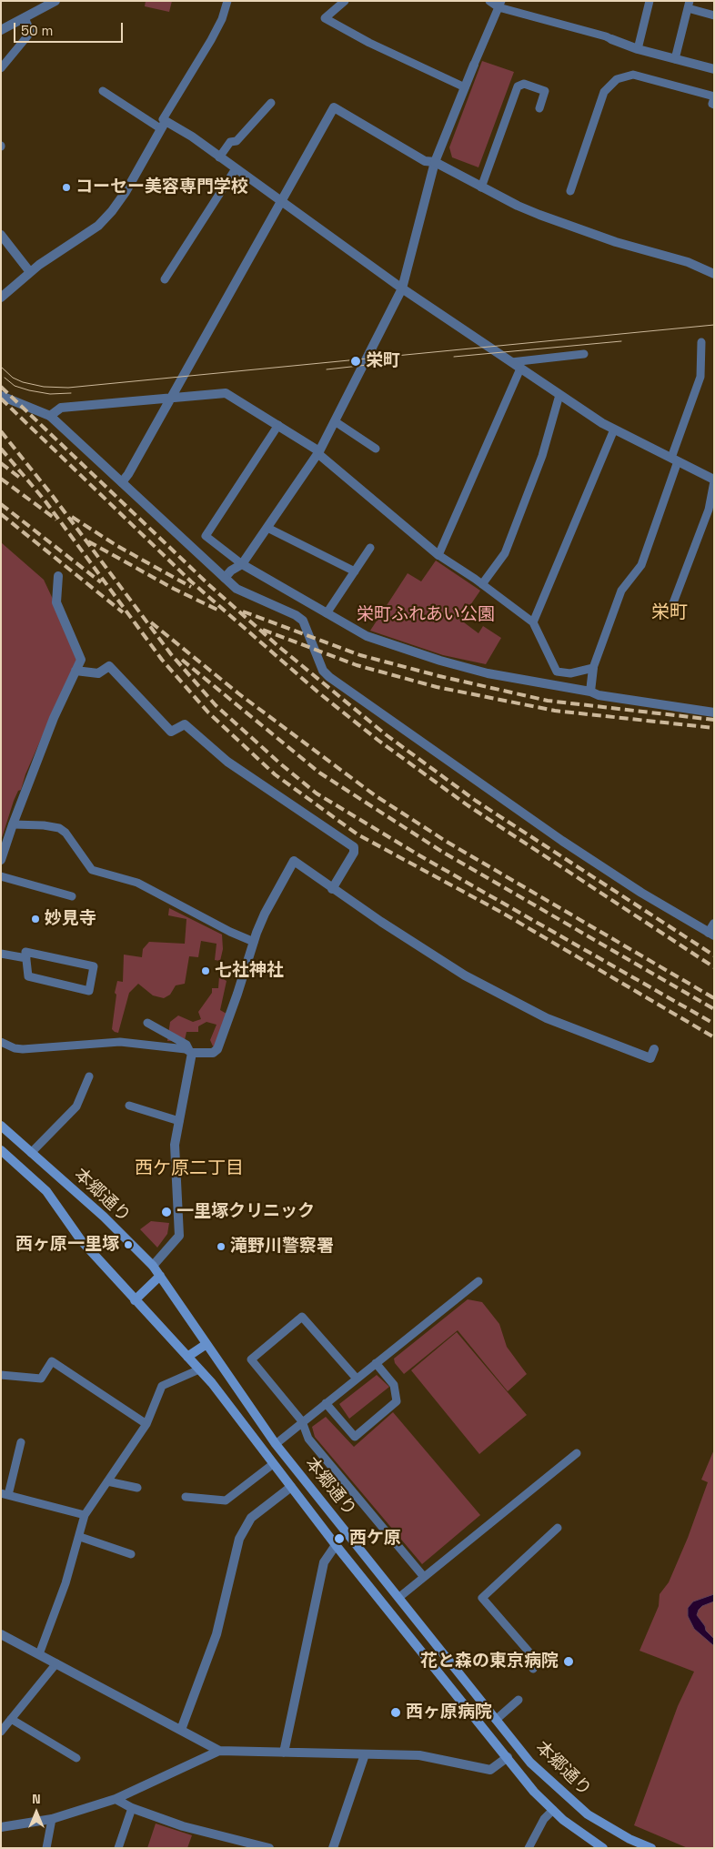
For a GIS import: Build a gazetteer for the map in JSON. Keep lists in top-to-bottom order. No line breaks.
{"streets":{"main road":["本郷通り"]},"districts":["栄町","西ケ原二丁目"],"parks":["栄町ふれあい公園"],"places":["コーセー美容専門学校","栄町","妙見寺","七社神社","一里塚クリニック","西ヶ原一里塚","滝野川警察署","西ケ原","花と森の東京病院","西ヶ原病院"],"scale_bar":"50 m","north":"top"}
